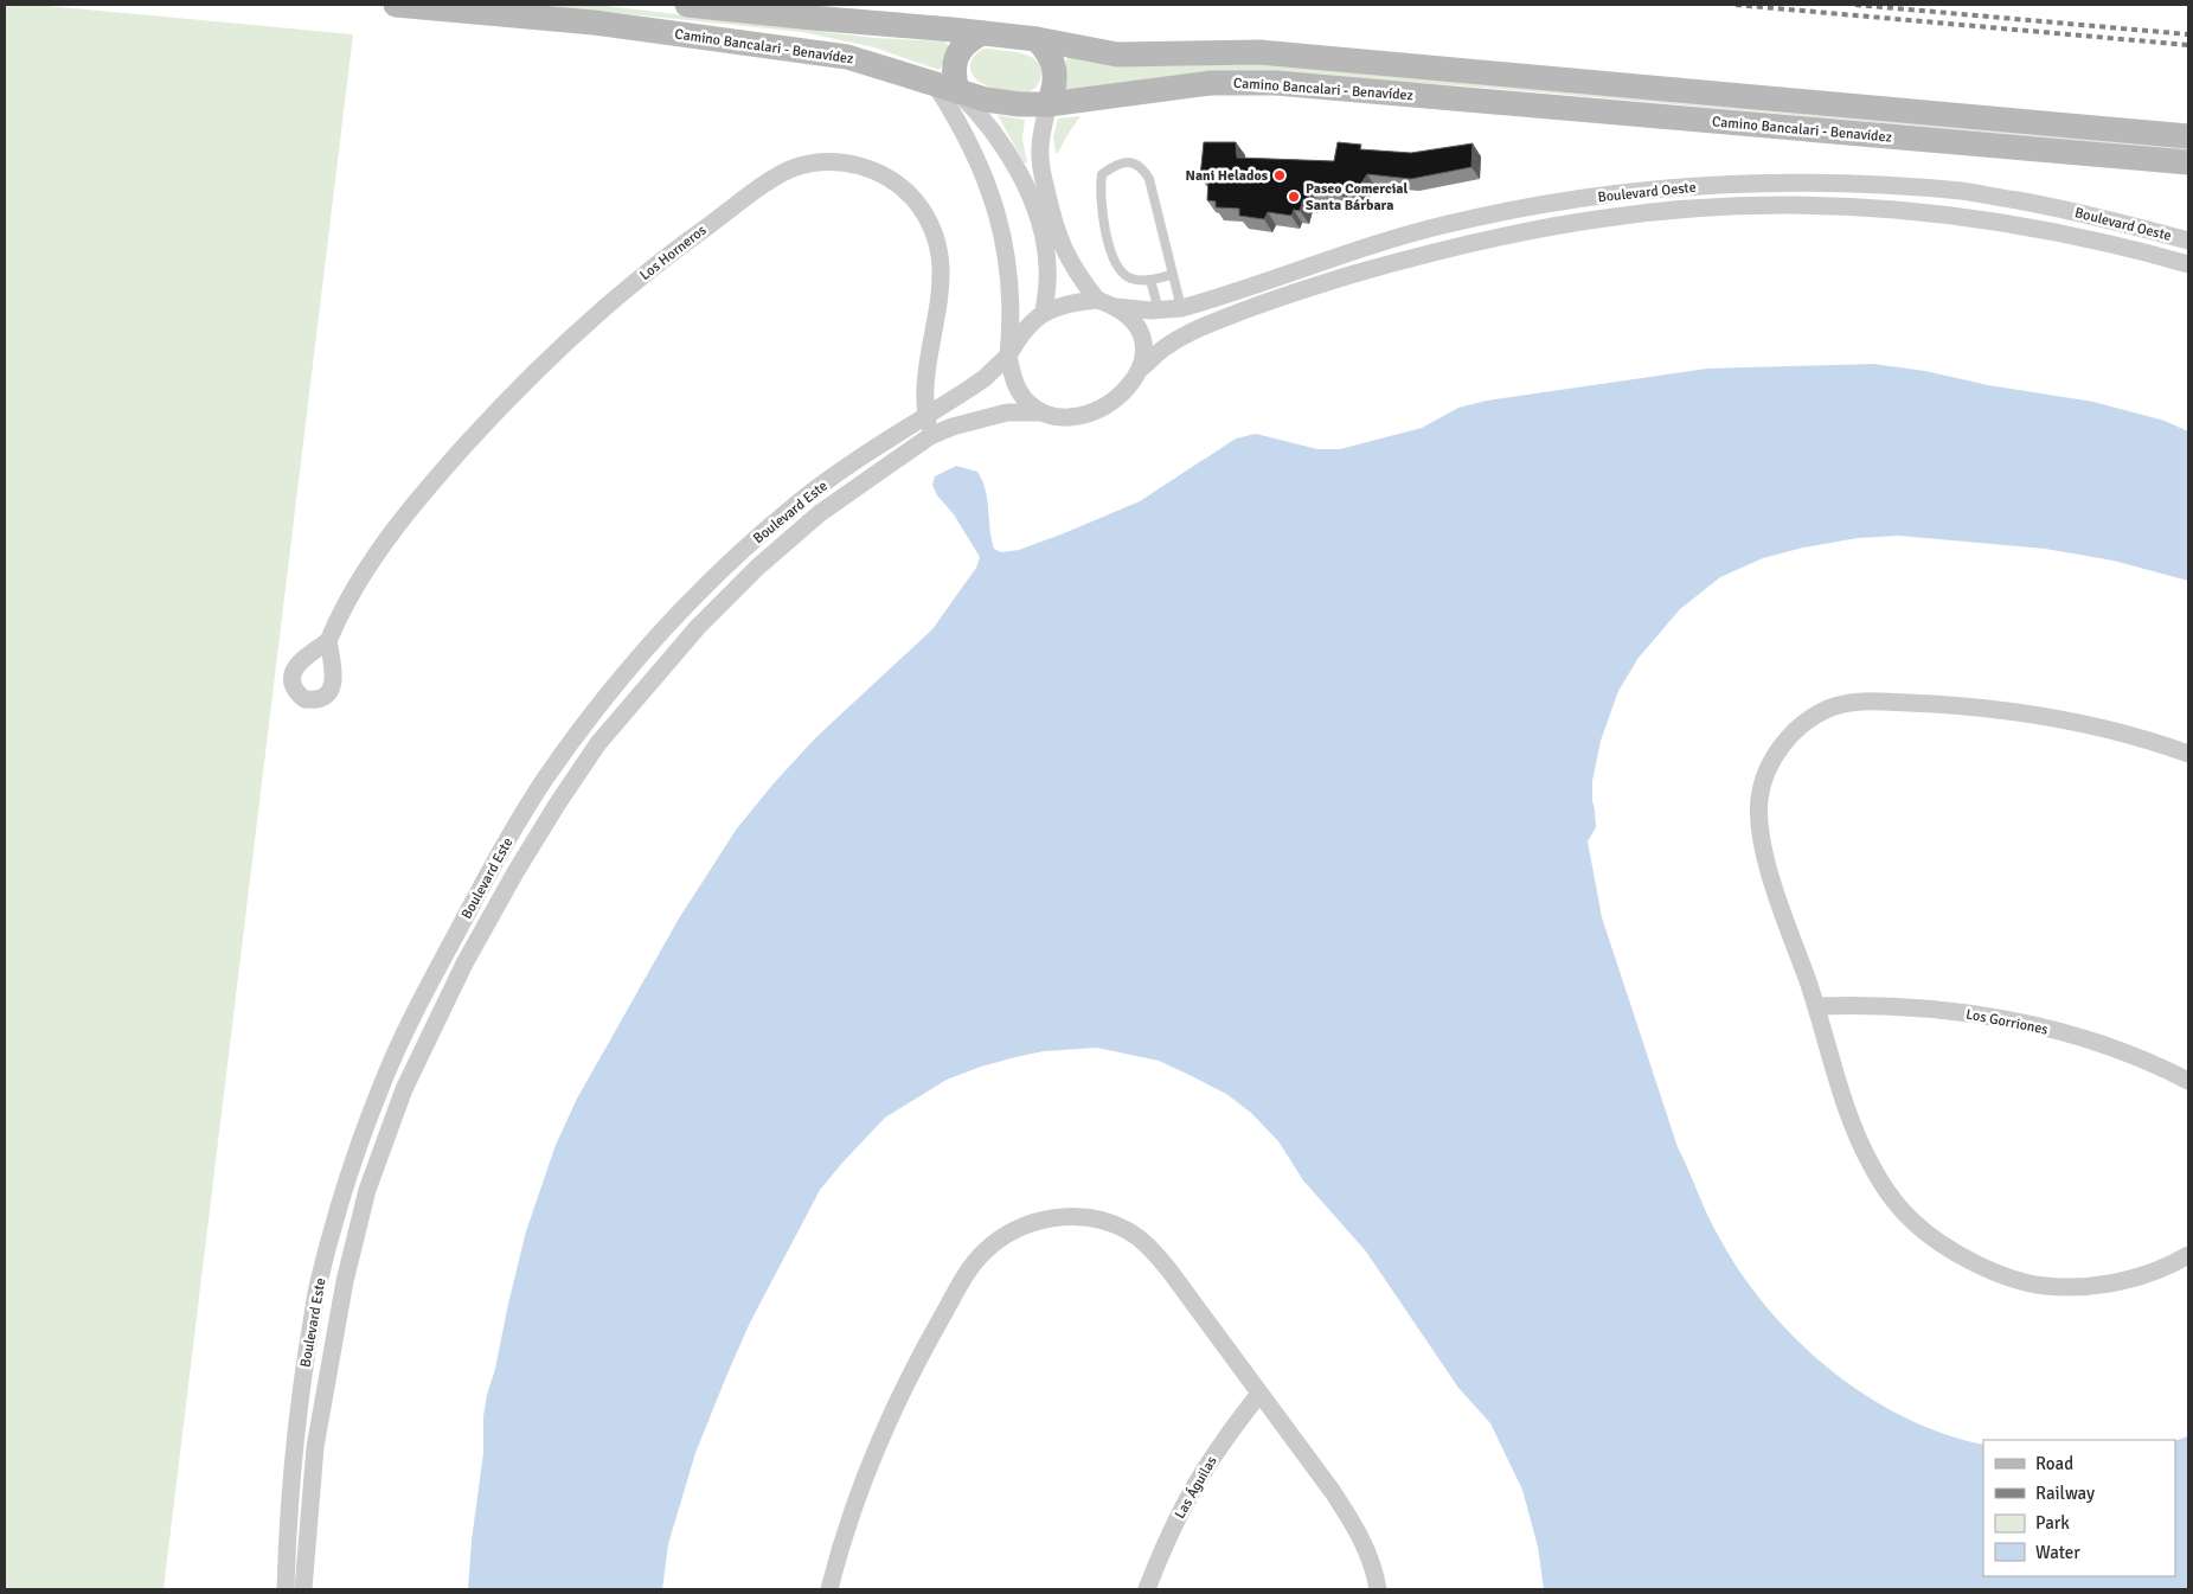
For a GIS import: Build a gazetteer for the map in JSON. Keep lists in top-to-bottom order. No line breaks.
{"streets":{"main road":["Camino Bancalari - Benavídez"],"street":["Boulevard Oeste","Los Horneros","Boulevard Este","Los Gorriones","Las Águilas"]},"crossings":[["Boulevard Oeste","Boulevard Este"],["Los Horneros","Boulevard Este"]],"places":["Nani Helados","Paseo Comercial Santa Bárbara"],"legend":["Road","Railway","Park","Water"]}
